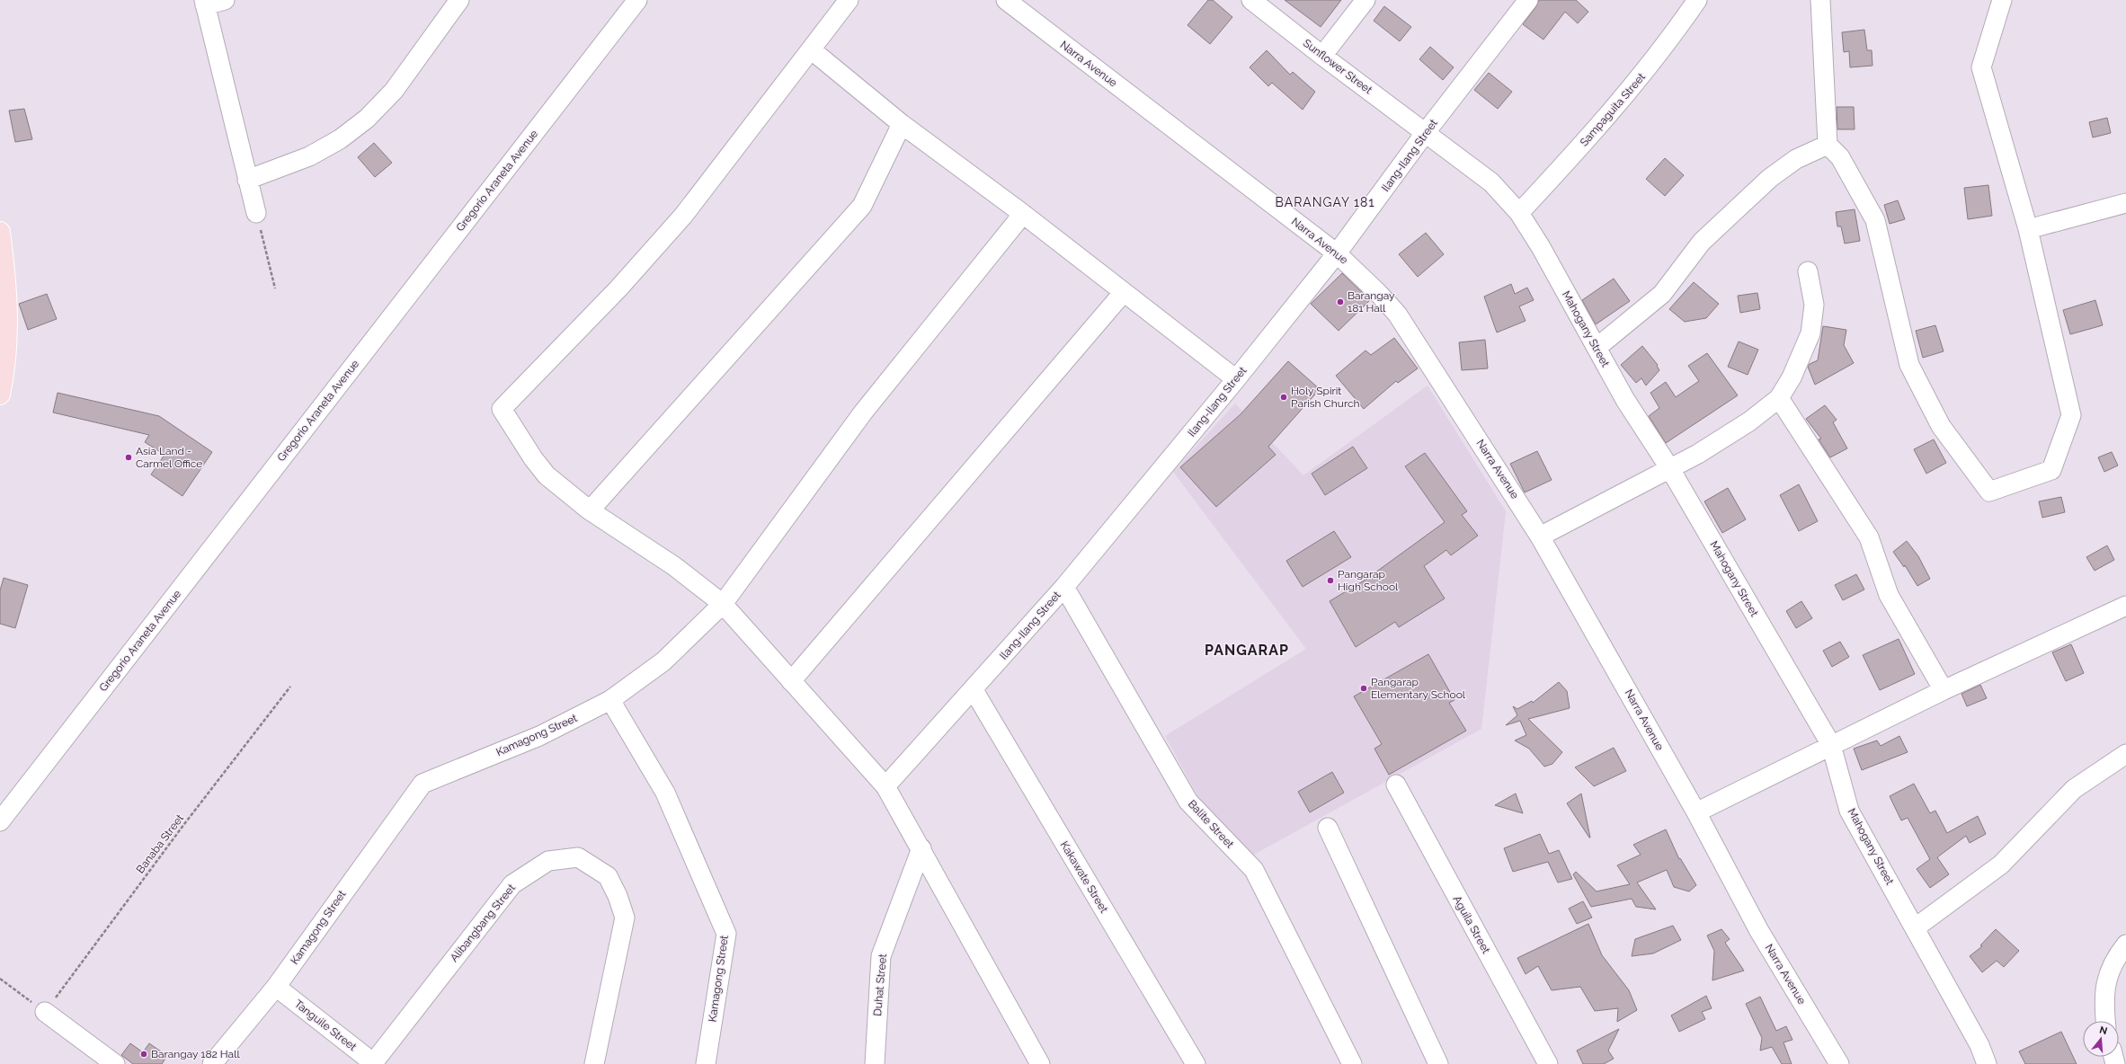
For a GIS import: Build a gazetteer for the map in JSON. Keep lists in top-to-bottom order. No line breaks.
{"streets":{"street":["Narra Avenue","Sunflower Street","Sampaguita Street","Ilang-Ilang Street","Gregorio Araneta Avenue","Mahogany Street","Kamagong Street","Balite Street","Kakawate Street","Alibangbang Street","Aguila Street","Duhat Street","Tanguile Street"],"path":["Banaba Street"]},"crossings":[["Narra Avenue","Ilang-Ilang Street"],["Sunflower Street","Ilang-Ilang Street"],["Sunflower Street","Mahogany Street"],["Sampaguita Street","Mahogany Street"],["Ilang-Ilang Street","Mahogany Street"],["Ilang-Ilang Street","Balite Street"],["Ilang-Ilang Street","Kakawate Street"],["Kamagong Street","Tanguile Street"],["Alibangbang Street","Tanguile Street"]],"districts":["BARANGAY 181","PANGARAP"],"places":["Barangay 181 Hall","Holy Spirit Parish Church","Asia Land - Carmel Office","Pangarap High School","Pangarap Elementary School","Barangay 182 Hall"],"north":"top"}
